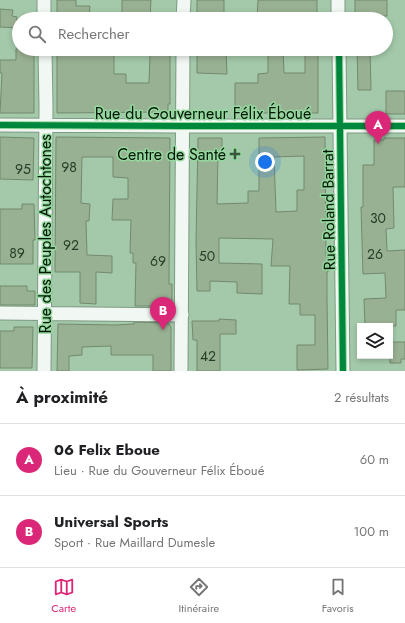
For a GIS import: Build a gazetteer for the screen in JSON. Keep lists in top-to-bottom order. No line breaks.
{"streets":{"street":["Rue du Gouverneur Félix Éboué","Rue Roland Barrat","Rue des Peuples Autochtones"]},"crossings":[["Rue du Gouverneur Félix Éboué","Rue Roland Barrat"],["Rue du Gouverneur Félix Éboué","Rue des Peuples Autochtones"]],"places":{"health":["Centre de Santé"]},"house_numbers":["98","95","30","92","89","26","50","69","42"],"page":{"search":"Rechercher","pins":["A","B"],"heading":["À proximité","2 résultats"],"list":[{"mark":"A","name":"06 Felix Eboue","note":"Lieu · Rue du Gouverneur Félix Éboué","value":"60 m"},{"mark":"B","name":"Universal Sports","note":"Sport · Rue Maillard Dumesle","value":"100 m"}],"nav":["Carte","Itinéraire","Favoris"]}}
